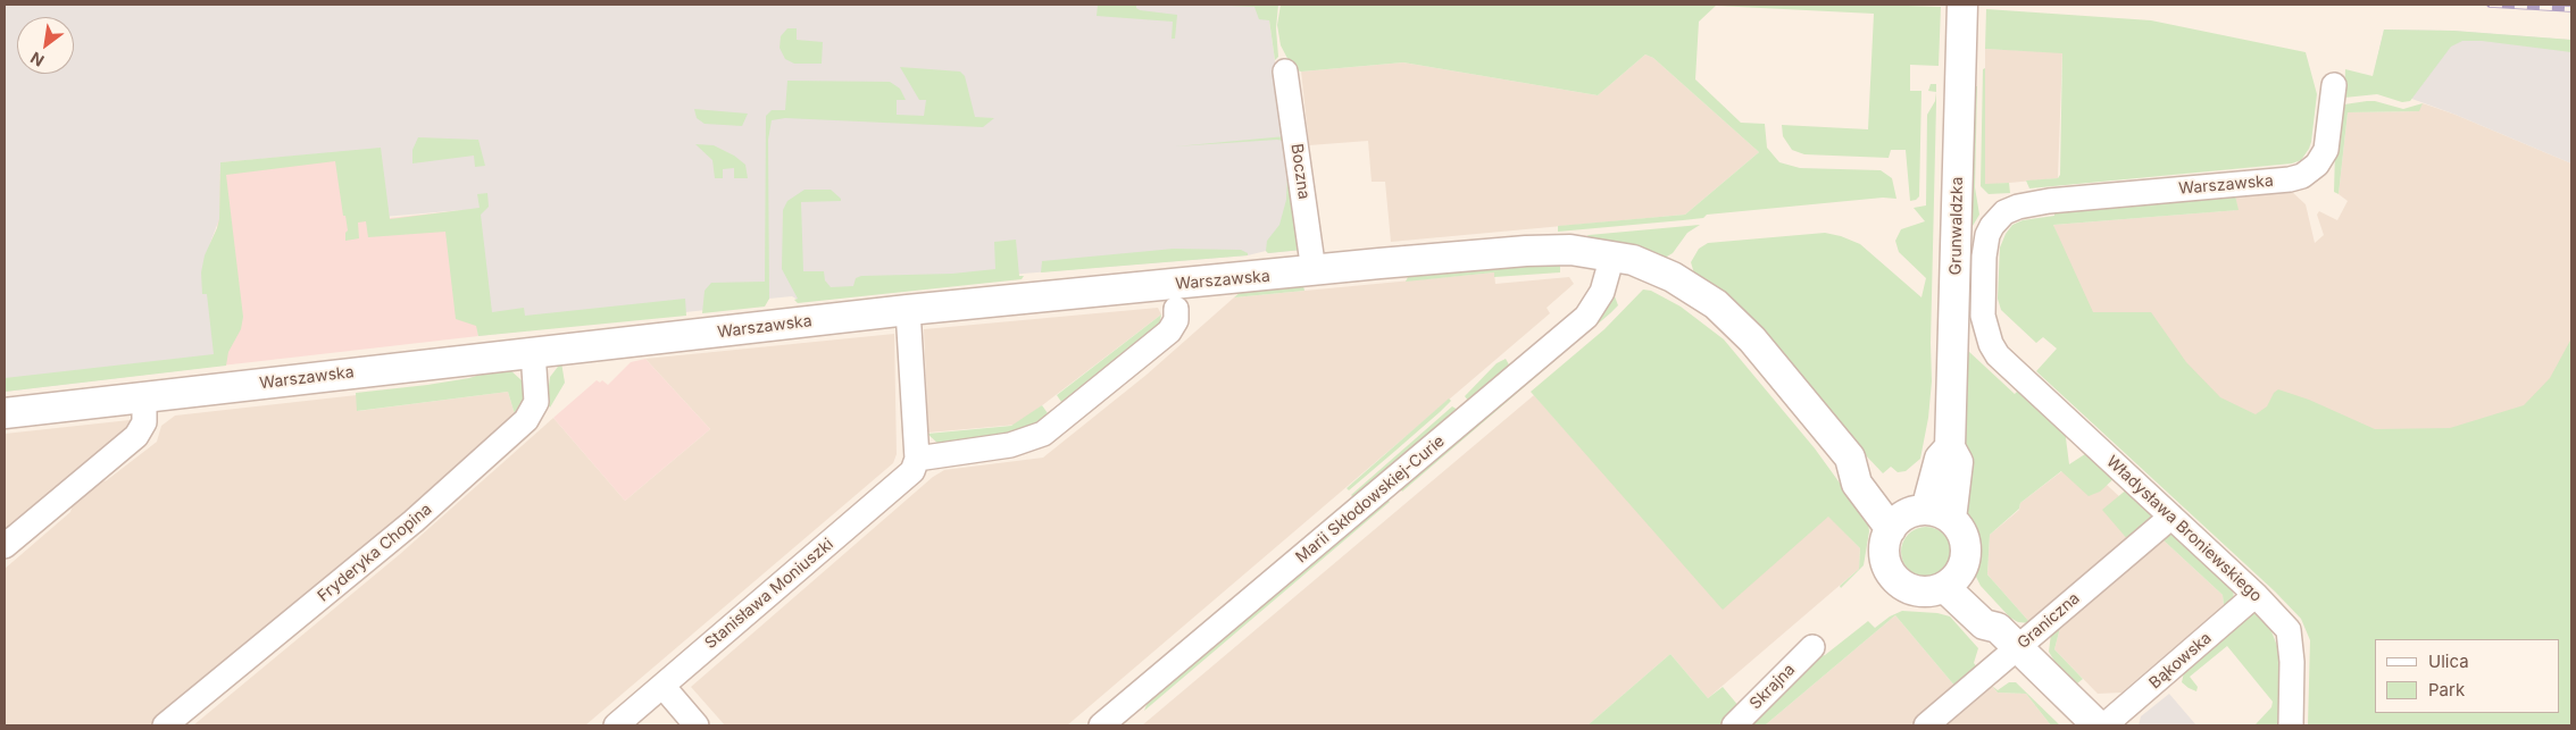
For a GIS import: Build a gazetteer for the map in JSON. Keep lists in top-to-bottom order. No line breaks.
{"streets":{"street":["Boczna","Warszawska","Grunwaldzka","Marii Skłodowskiej-Curie","Władysława Broniewskiego","Fryderyka Chopina","Stanisława Moniuszki","Graniczna","Bąkowska","Skrajna"]},"crossings":[["Boczna","Warszawska"],["Warszawska","Marii Skłodowskiej-Curie"],["Warszawska","Władysława Broniewskiego"],["Warszawska","Fryderyka Chopina"],["Władysława Broniewskiego","Graniczna"],["Władysława Broniewskiego","Bąkowska"]],"legend":["Ulica","Park"],"north":"bottom left"}
